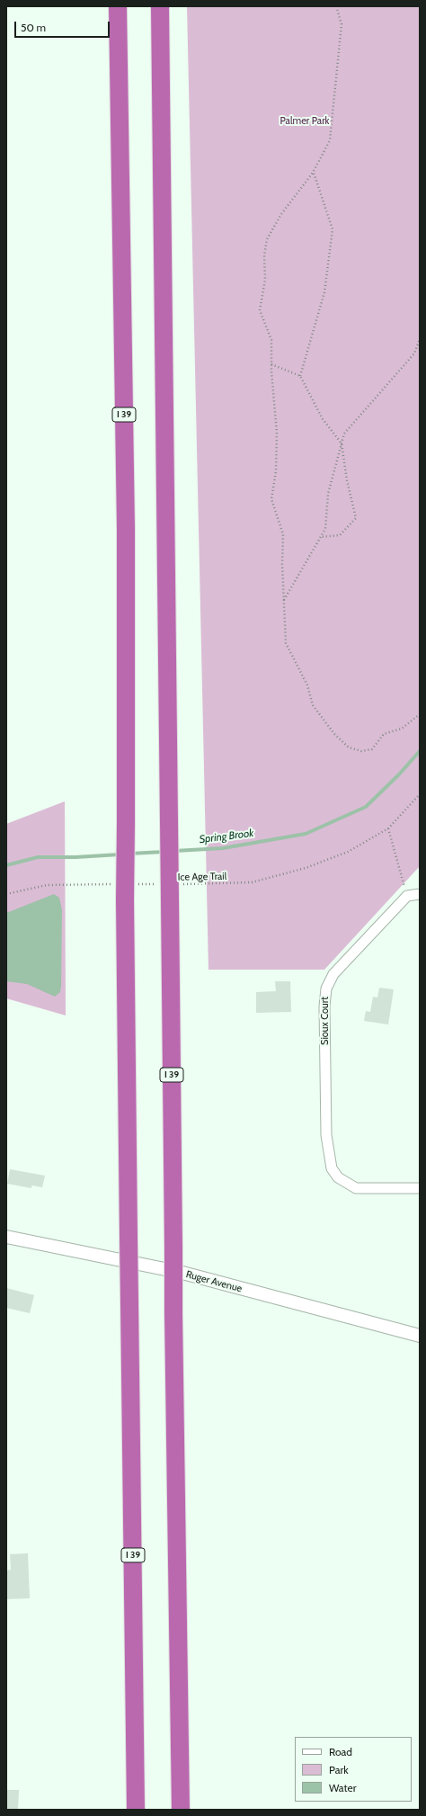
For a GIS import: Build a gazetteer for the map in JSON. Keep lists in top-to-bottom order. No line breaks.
{"streets":{"highway":["I 39"],"street":["Sioux Court","Ruger Avenue"],"path":["Ice Age Trail"]},"crossings":[["I 39","Ice Age Trail"]],"water":["Spring Brook"],"parks":["Palmer Park"],"legend":["Road","Park","Water"],"scale_bar":"50 m"}
